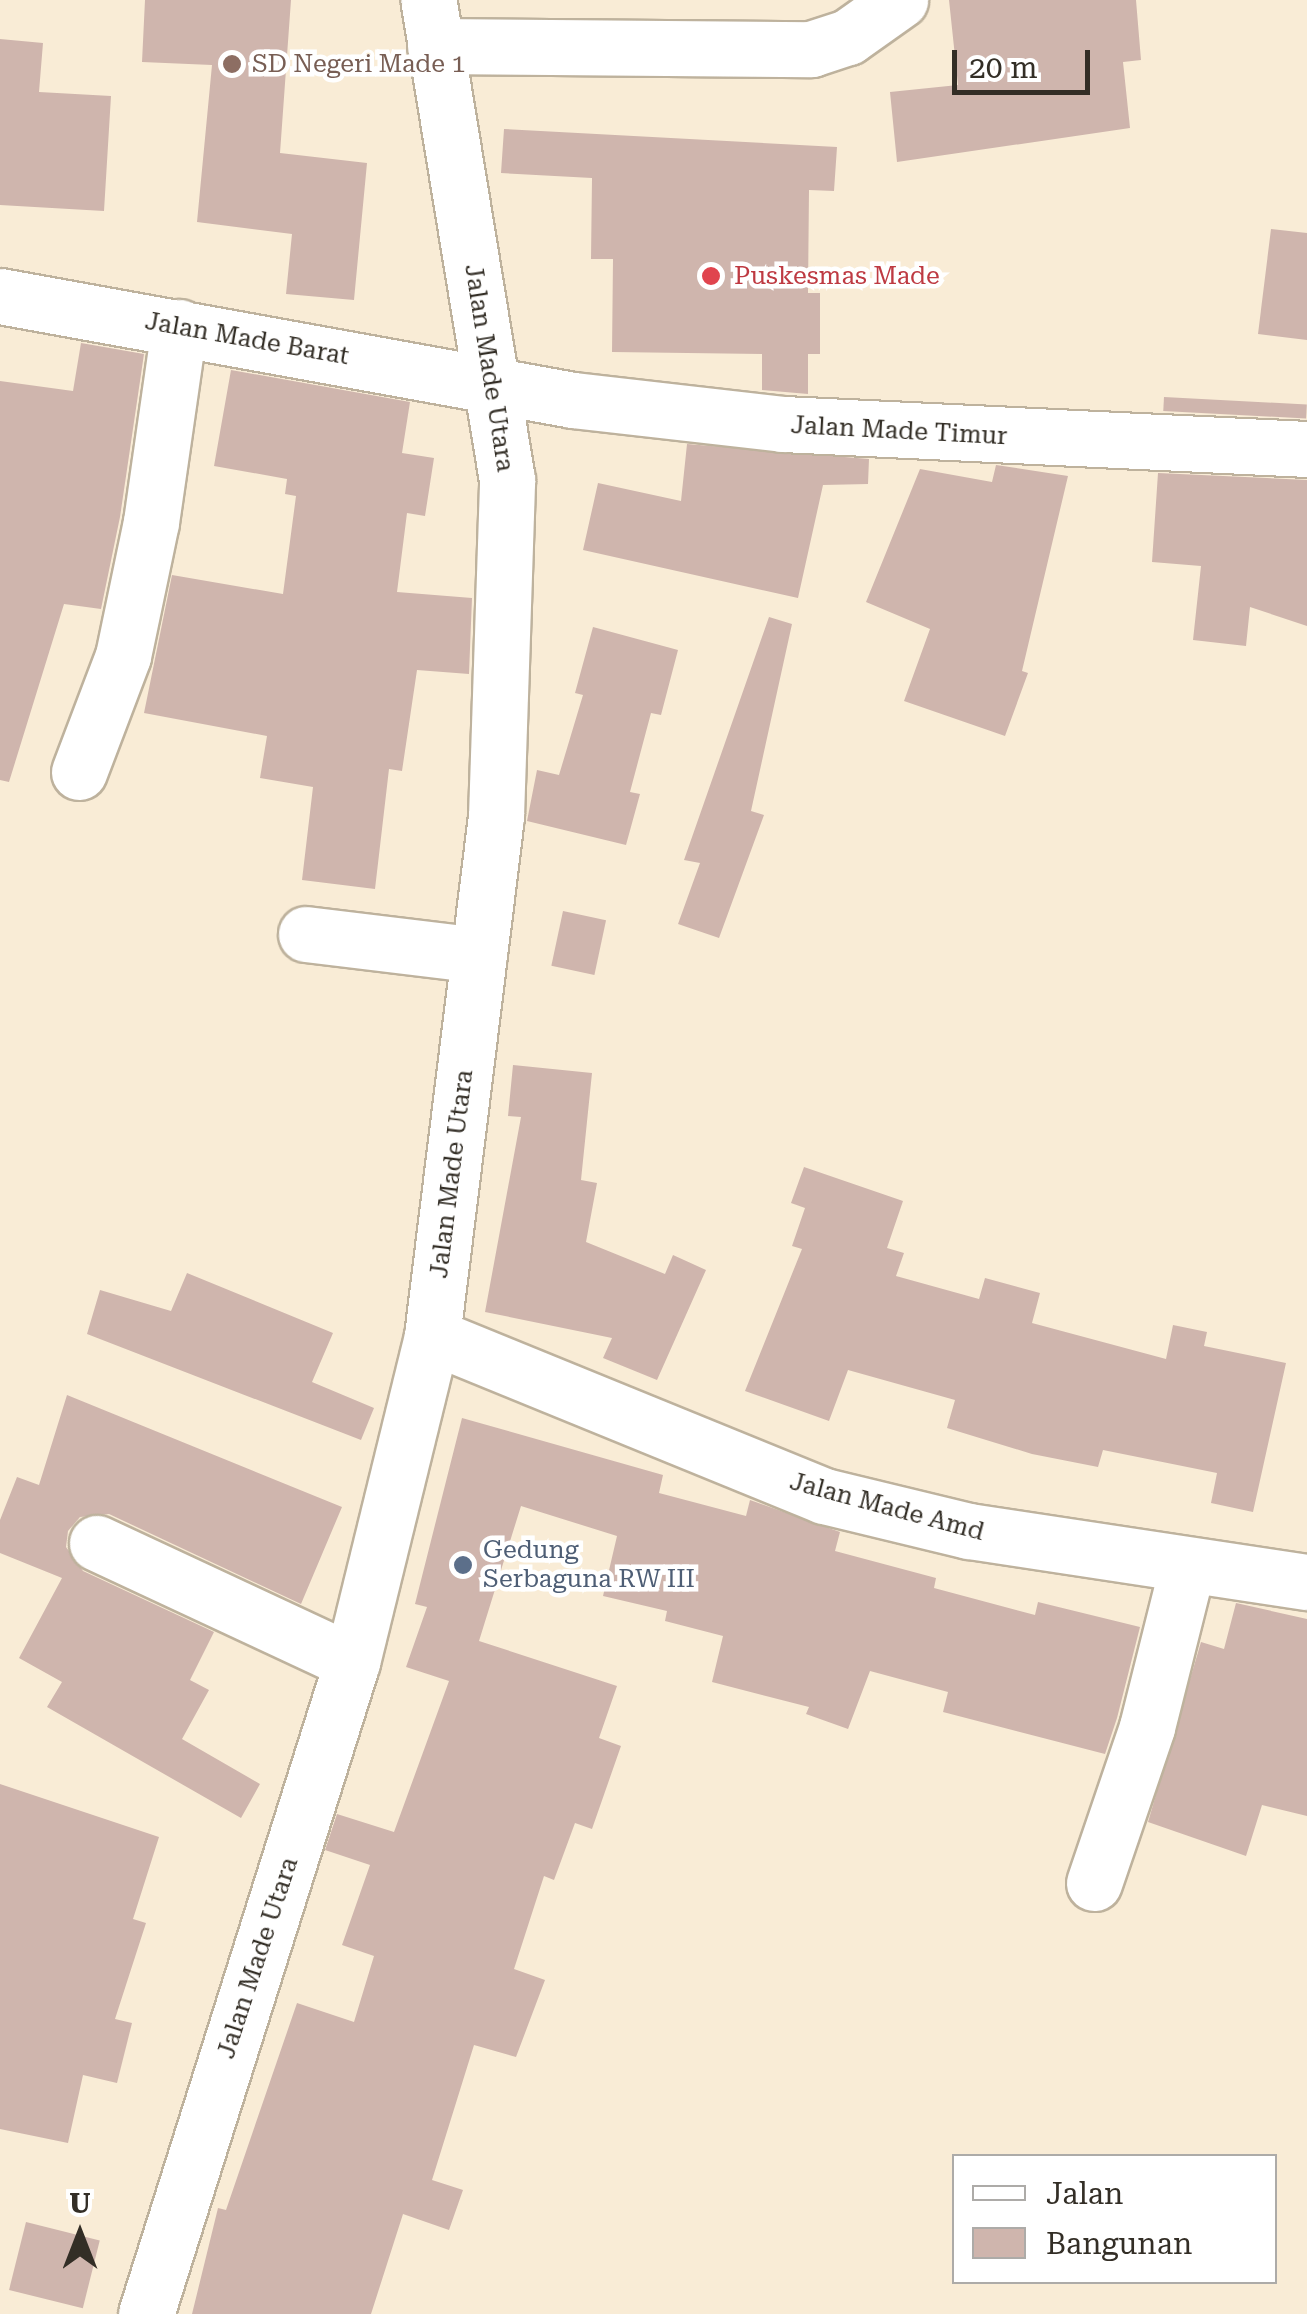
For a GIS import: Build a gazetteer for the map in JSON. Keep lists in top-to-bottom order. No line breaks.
{"streets":{"street":["Jalan Made Barat","Jalan Made Utara","Jalan Made Timur","Jalan Made Amd"]},"crossings":[["Jalan Made Barat","Jalan Made Utara"],["Jalan Made Barat","Jalan Made Timur"],["Jalan Made Utara","Jalan Made Timur"],["Jalan Made Utara","Jalan Made Amd"]],"places":["SD Negeri Made 1","Puskesmas Made","Gedung Serbaguna RW III"],"legend":["Jalan","Bangunan"],"scale_bar":"20 m","north":"top"}
